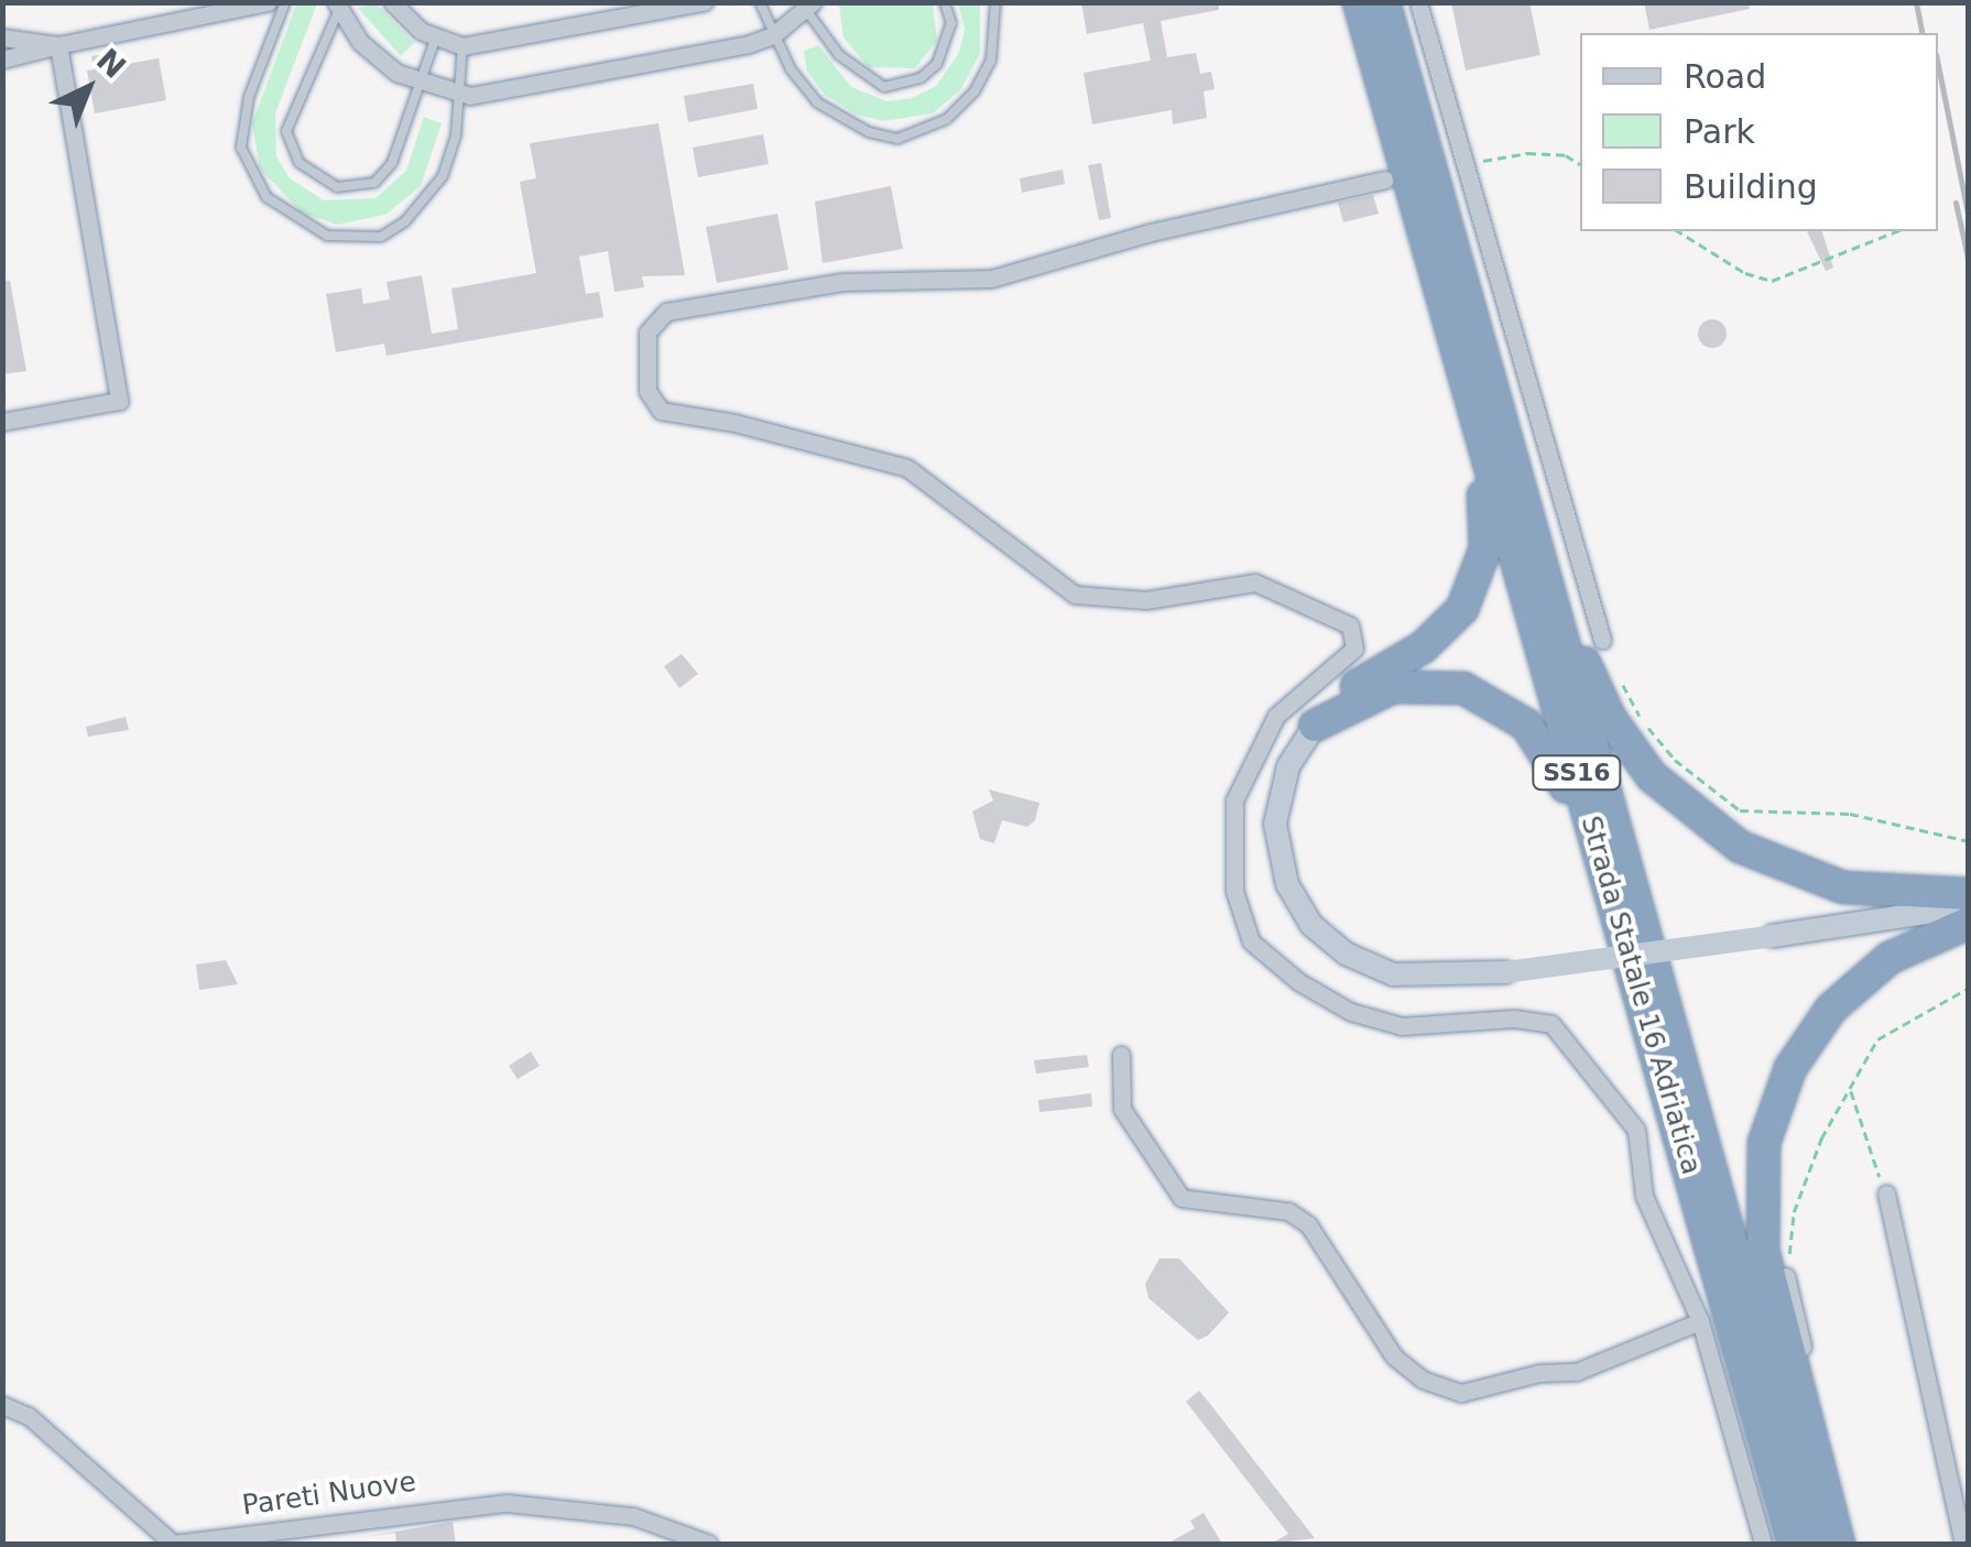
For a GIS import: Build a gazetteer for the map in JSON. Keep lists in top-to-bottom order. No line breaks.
{"streets":{"highway":["SS16","Strada Statale 16 Adriatica"],"street":["Pareti Nuove"]},"crossings":[["SS16","Strada Statale 16 Adriatica"]],"legend":["Road","Park","Building"],"north":"top right"}
